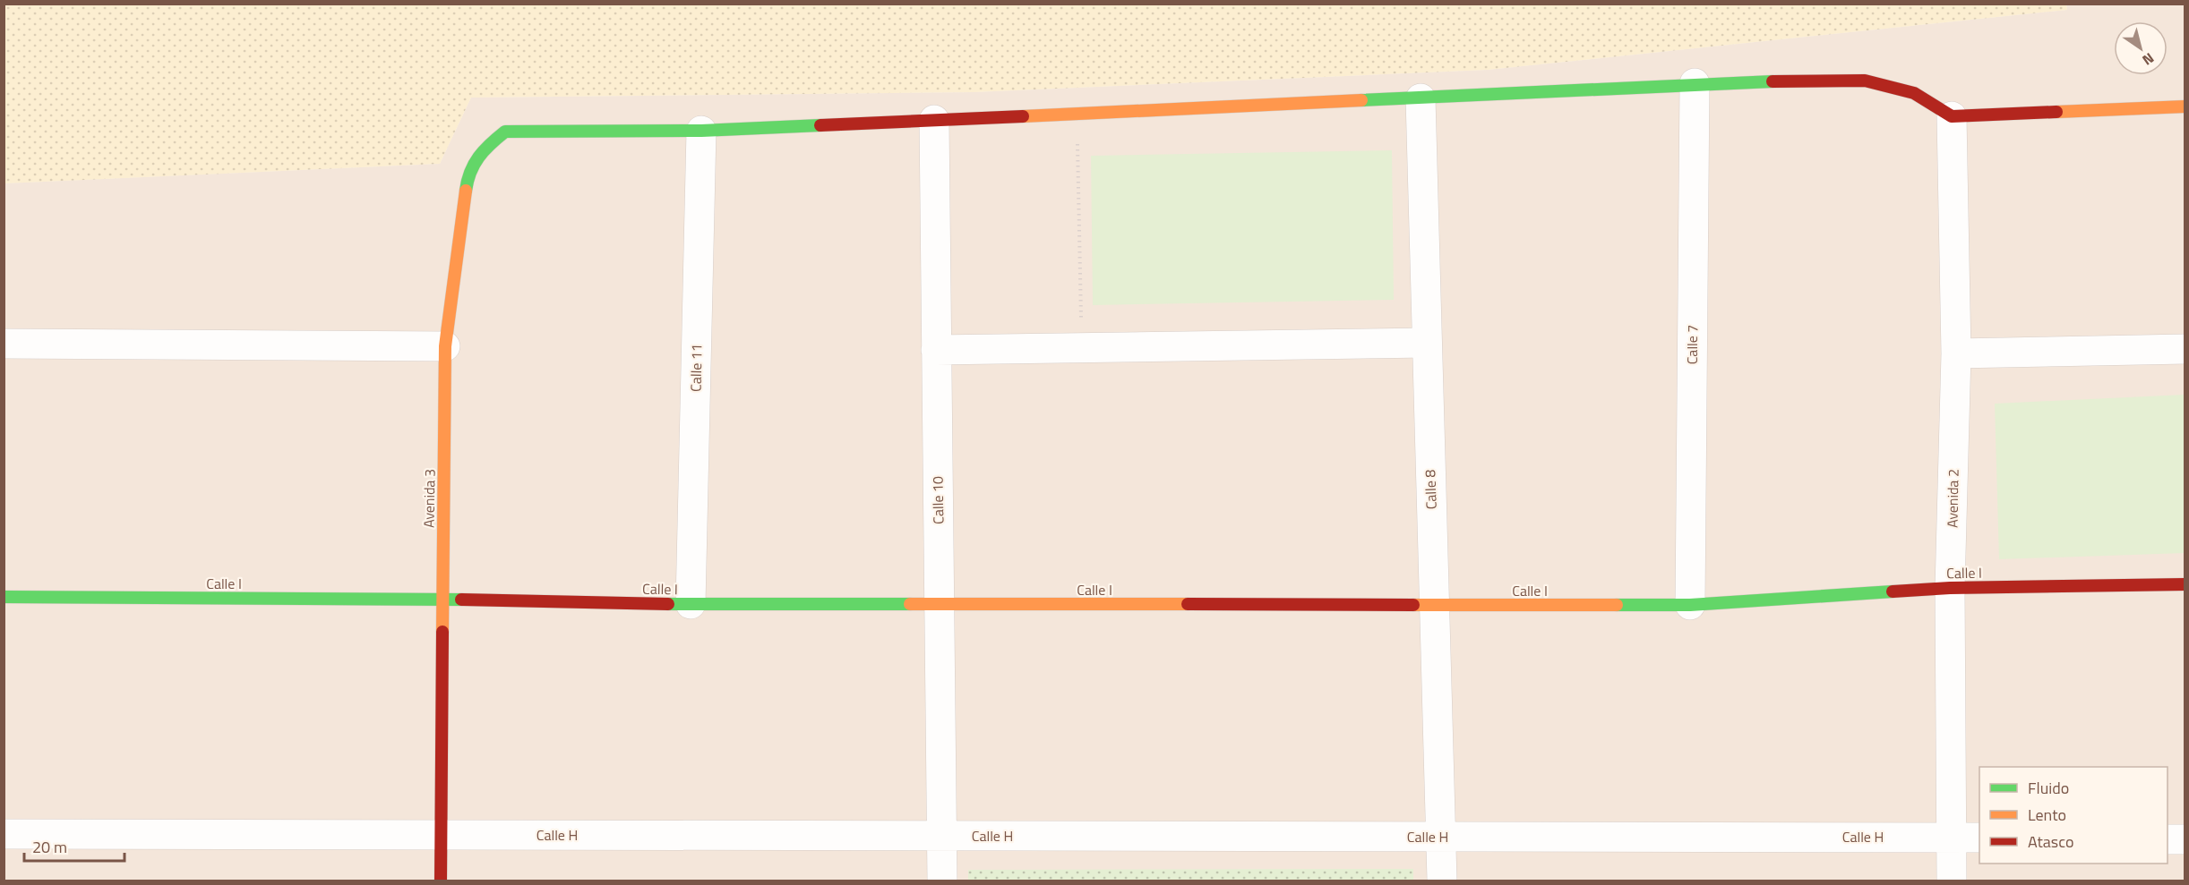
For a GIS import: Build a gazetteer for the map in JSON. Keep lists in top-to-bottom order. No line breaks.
{"streets":{"street":["Calle 7","Calle 11","Calle 8","Avenida 3","Avenida 2","Calle 10","Calle I","Calle H"]},"crossings":[["Calle 7","Calle I"],["Calle 11","Avenida 3"],["Calle 11","Calle I"],["Calle 8","Calle I"],["Calle 8","Calle H"],["Avenida 3","Calle I"],["Avenida 3","Calle H"],["Avenida 2","Calle I"],["Avenida 2","Calle H"],["Calle 10","Calle I"],["Calle 10","Calle H"]],"legend":["Fluido","Lento","Atasco"],"scale_bar":"20 m","north":"bottom right"}
